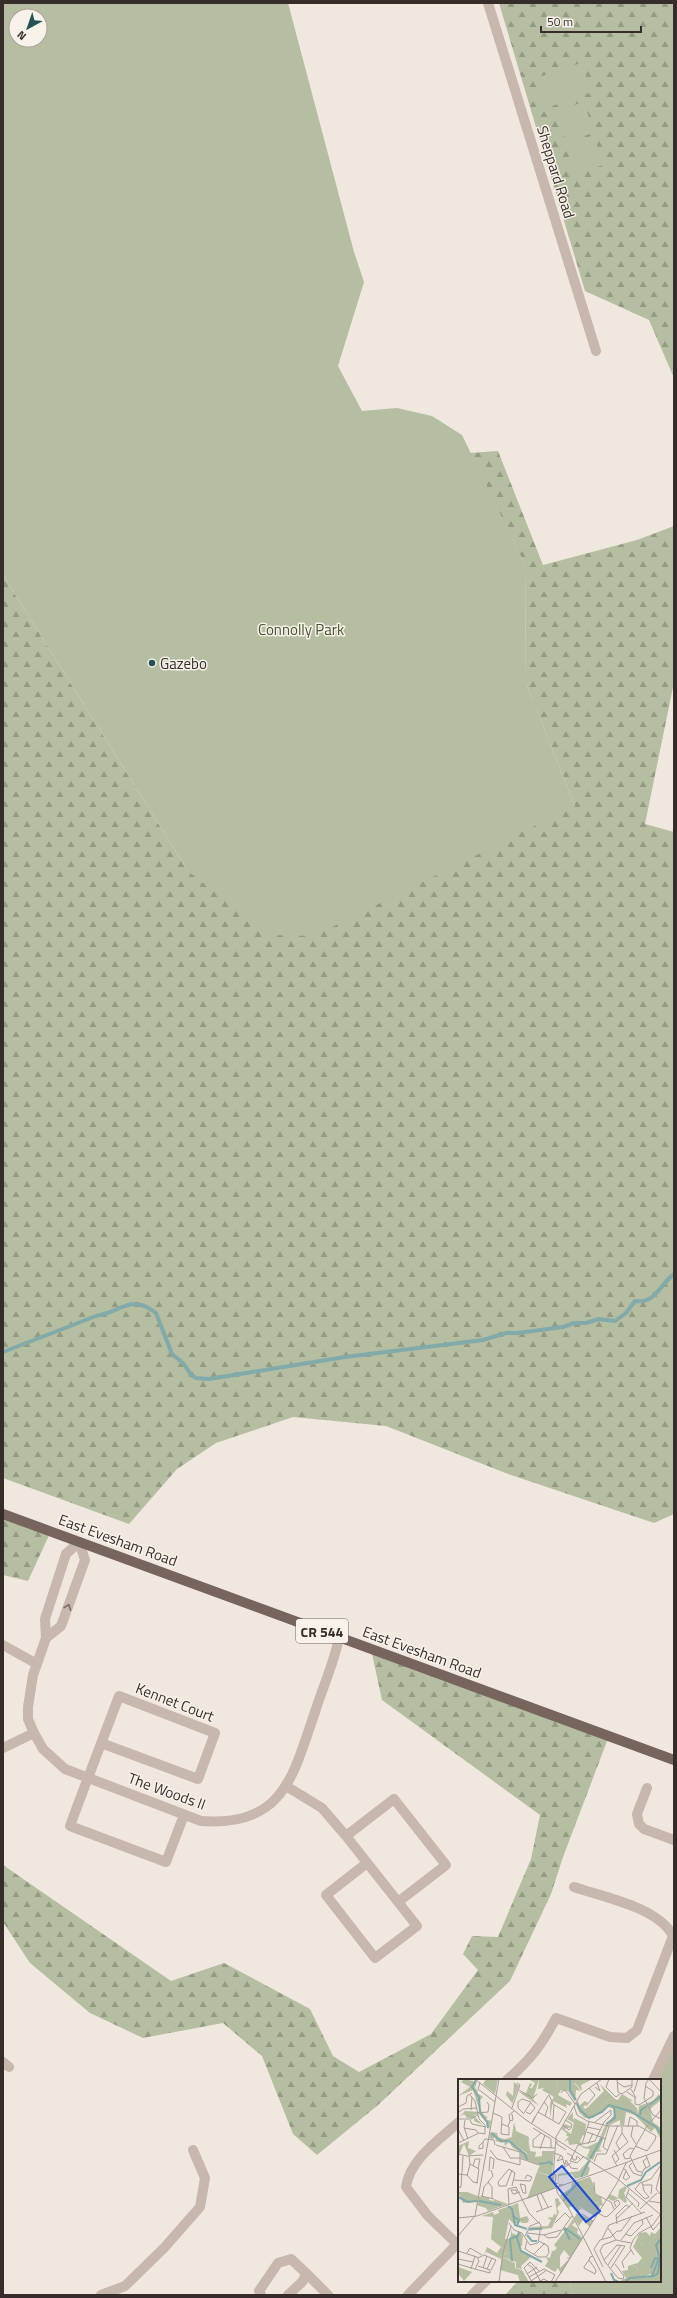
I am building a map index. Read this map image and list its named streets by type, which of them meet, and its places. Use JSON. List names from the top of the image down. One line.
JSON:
{"streets":{"main road":["East Evesham Road","CR 544"],"street":["Sheppard Road","Kennet Court","The Woods II"]},"crossings":[["East Evesham Road","The Woods II"],["Kennet Court","The Woods II"]],"parks":["Connolly Park"],"places":["Gazebo"],"scale_bar":"50 m","north":"bottom left"}
